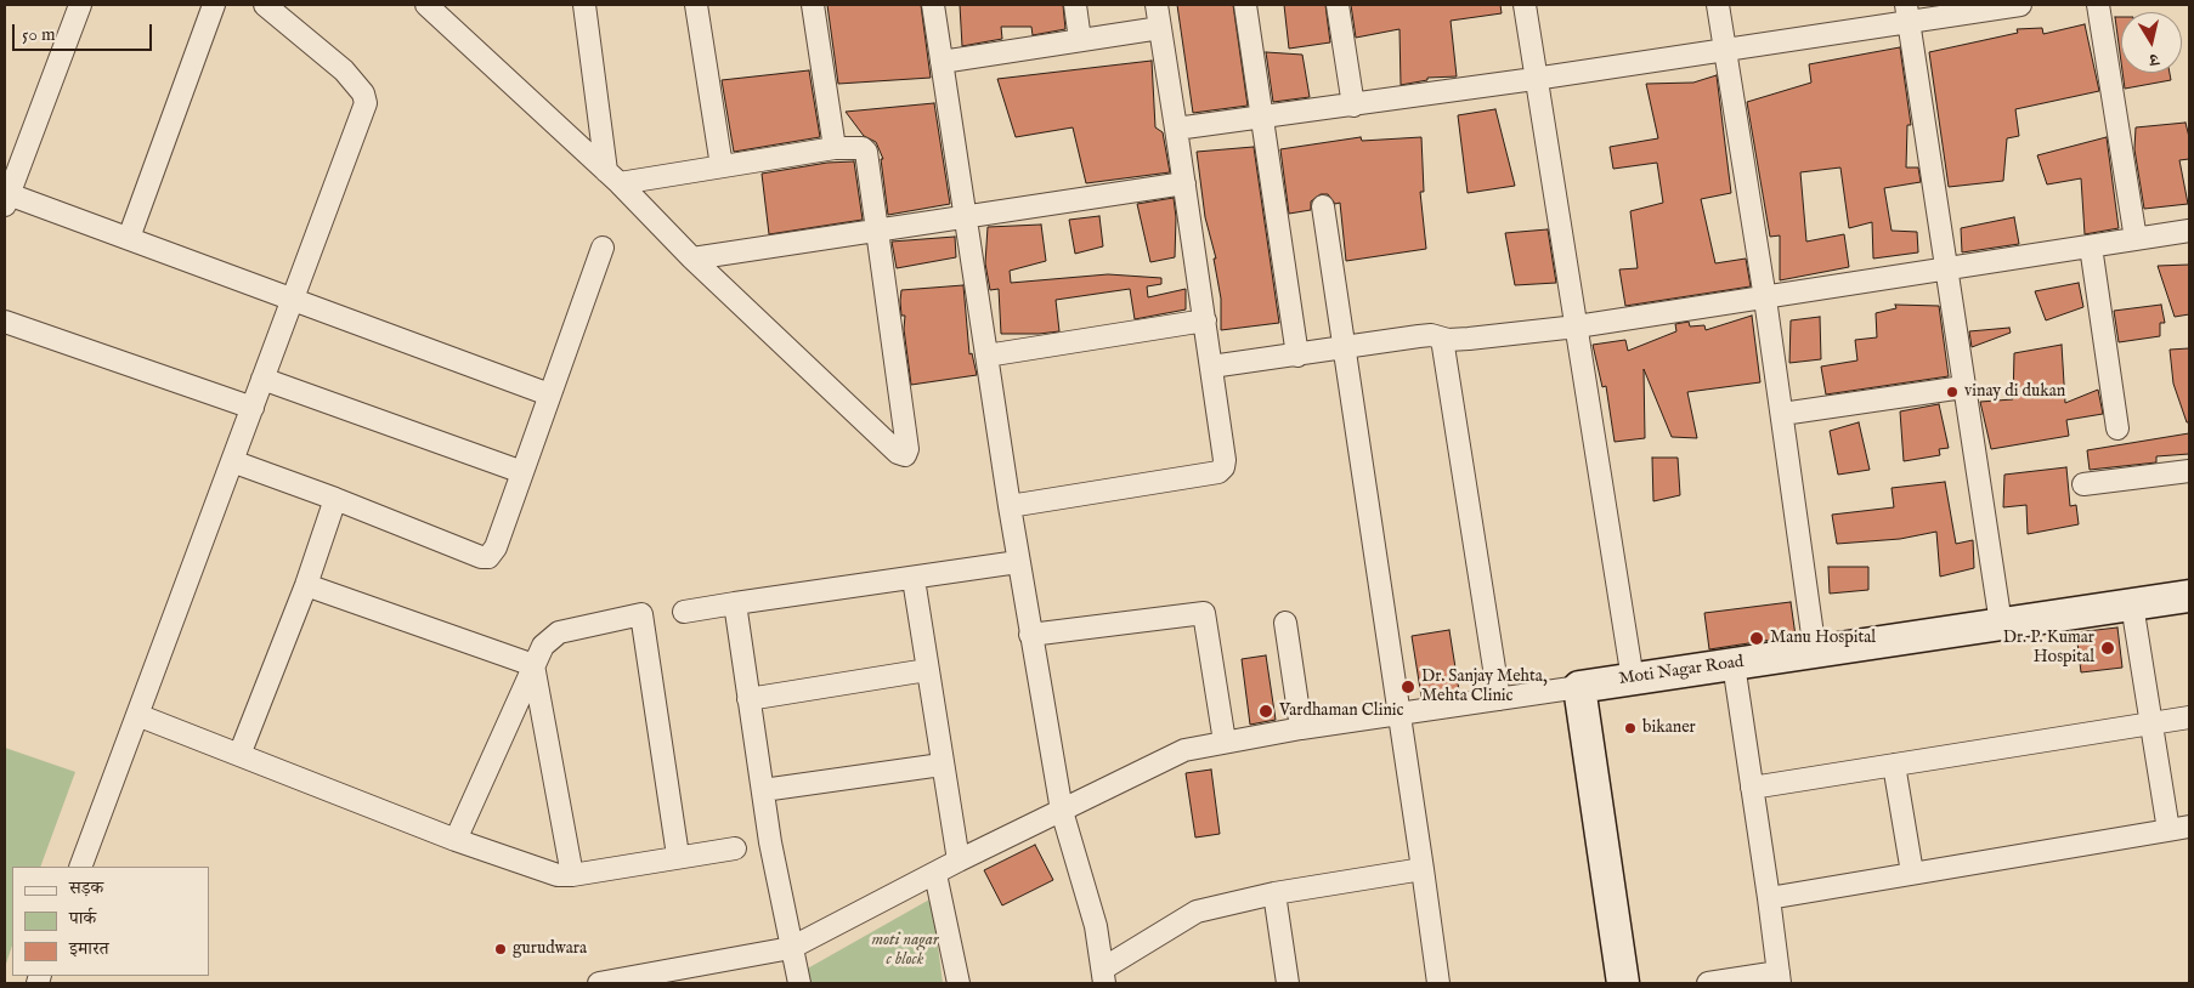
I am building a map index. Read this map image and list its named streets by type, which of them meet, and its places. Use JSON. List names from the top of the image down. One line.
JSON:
{"streets":{"street":["Moti Nagar Road"]},"parks":["moti nagar c block"],"places":["vinay di dukan","Manu Hospital","Dr. P. Kumar Hospital","Dr. Sanjay Mehta, Mehta Clinic","Vardhaman Clinic","bikaner","gurudwara"],"legend":["सड़क","पार्क","इमारत"],"scale_bar":"50 m","north":"bottom"}
